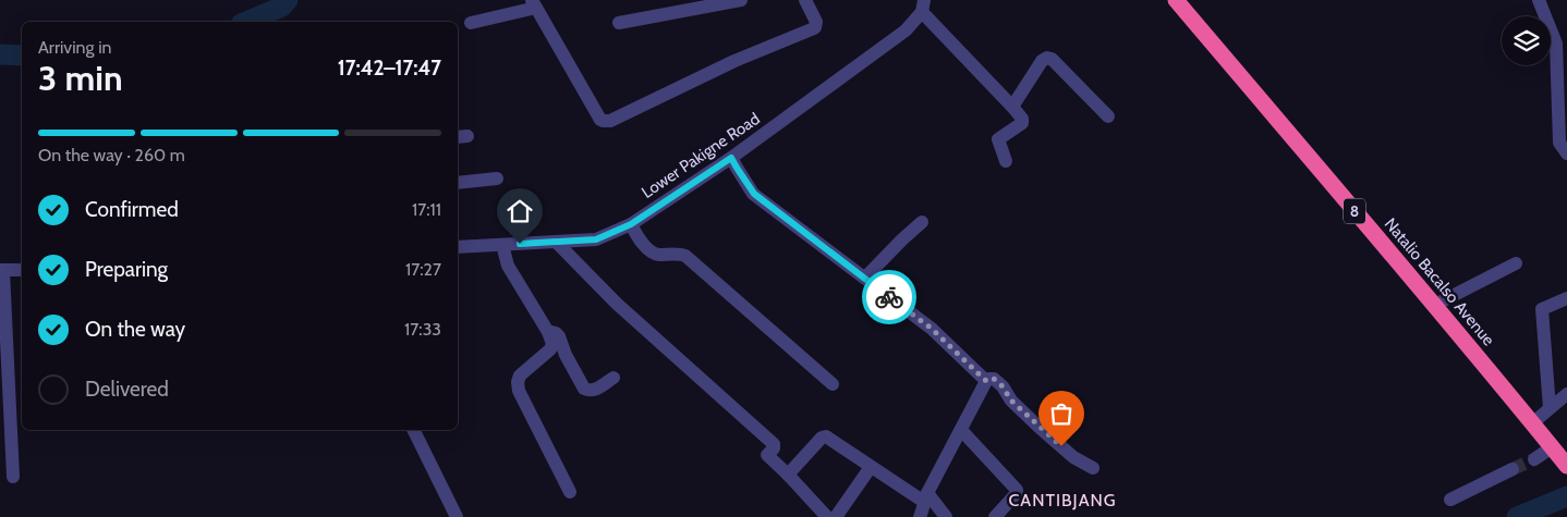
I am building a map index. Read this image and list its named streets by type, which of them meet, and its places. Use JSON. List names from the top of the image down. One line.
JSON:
{"streets":{"highway":["8","Natalio Bacalso Avenue"],"street":["Lower Pakigne Road"]},"districts":["CANTIBJANG"],"page":{"heading":["3 min","Arriving in","17:42–17:47"],"bar":"On the way · 260 m","list":[["Confirmed","17:11"],["Preparing","17:27"],["On the way","17:33"],"Delivered"]}}
